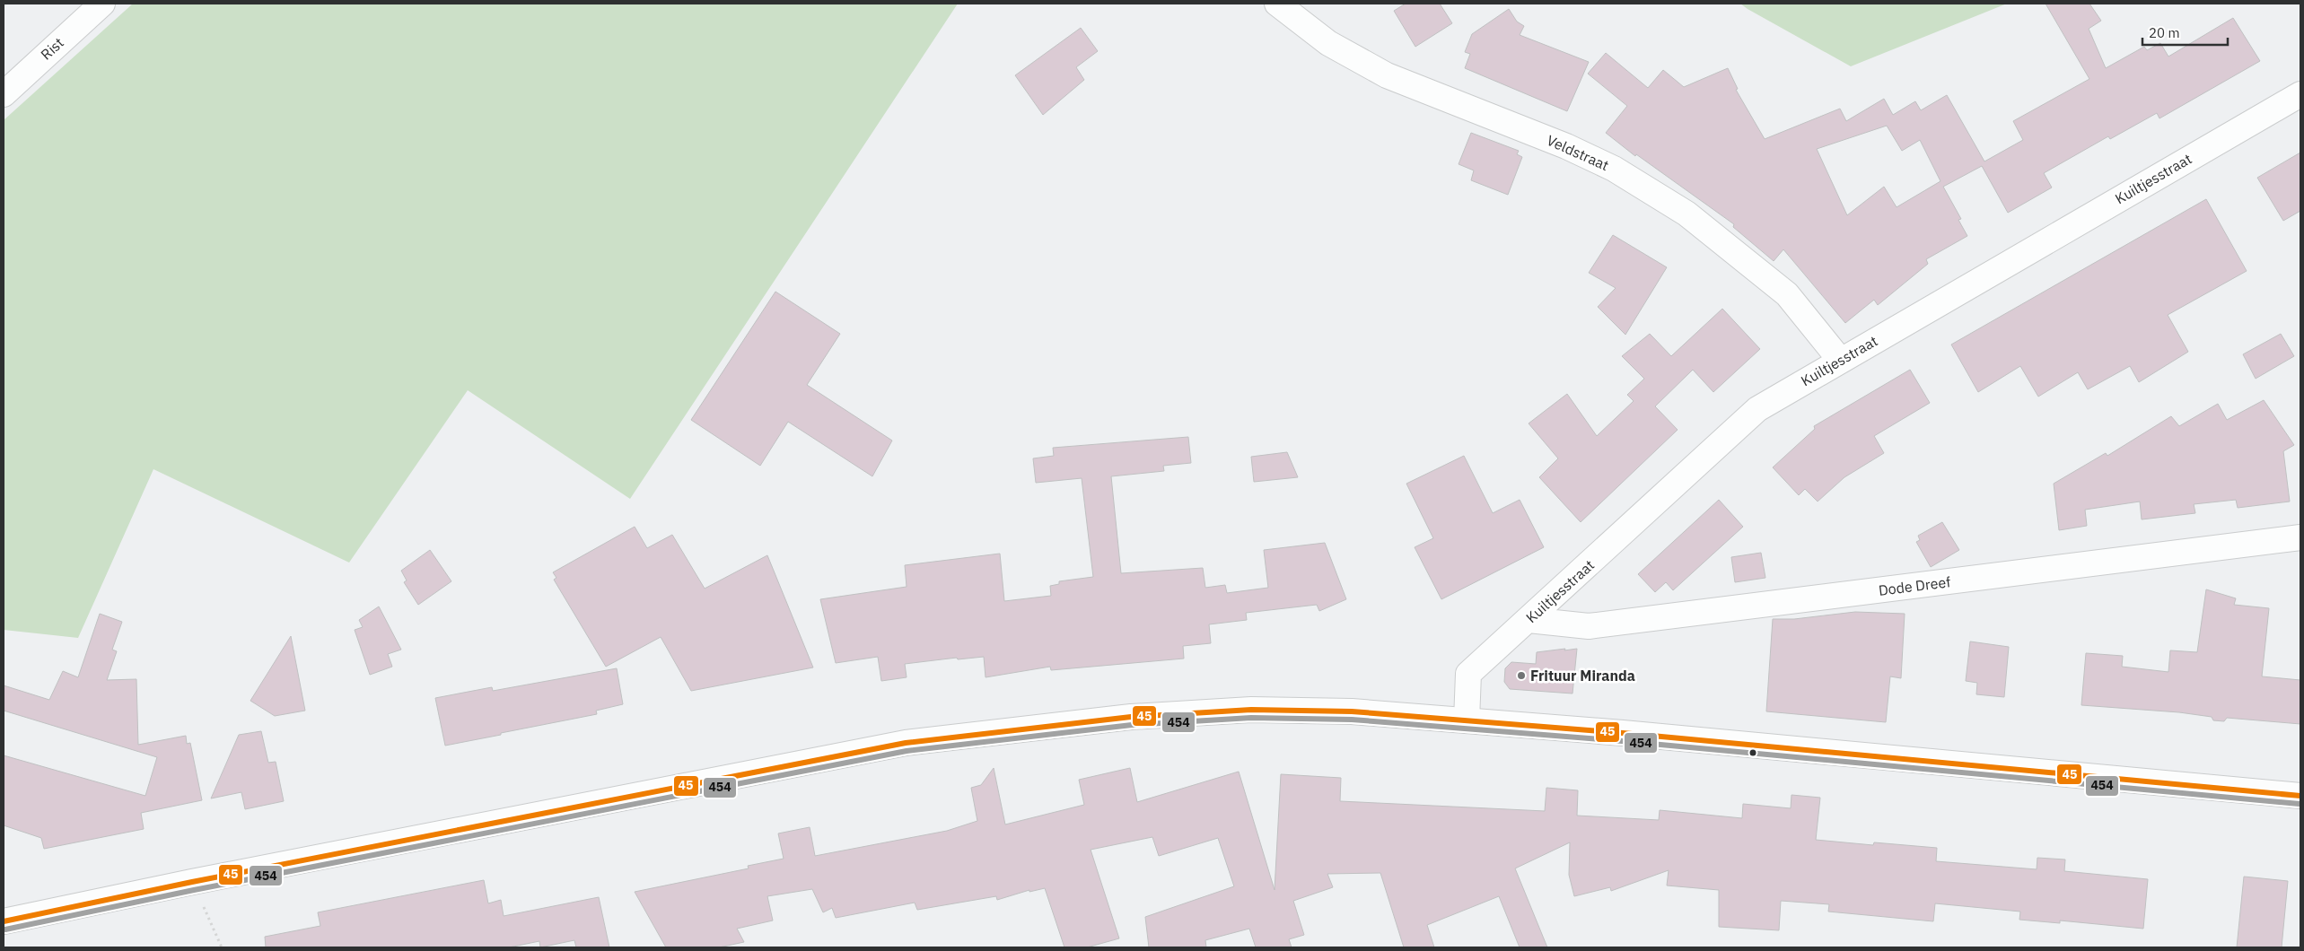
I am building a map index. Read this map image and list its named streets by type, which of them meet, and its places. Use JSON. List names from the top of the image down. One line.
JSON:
{"streets":{"street":["Rist","Veldstraat","Kuiltjesstraat","Dode Dreef"]},"crossings":[["Veldstraat","Kuiltjesstraat"],["Kuiltjesstraat","Dode Dreef"]],"places":["Frituur Miranda"],"lines":["transit line 45","transit line 454"],"scale_bar":"20 m"}
